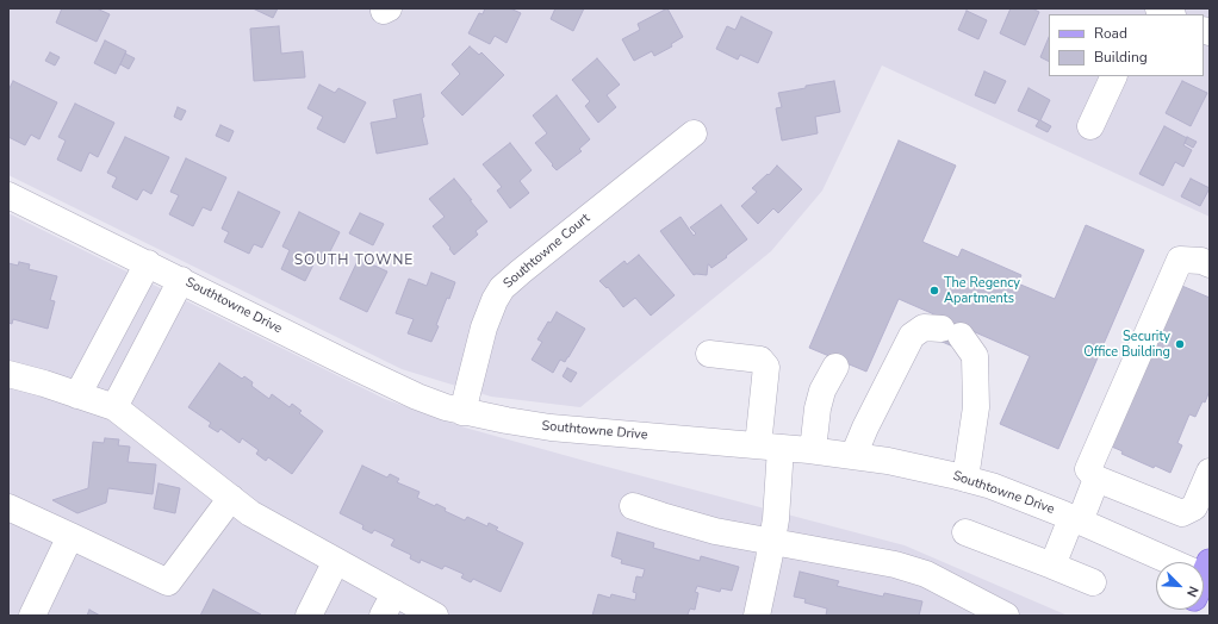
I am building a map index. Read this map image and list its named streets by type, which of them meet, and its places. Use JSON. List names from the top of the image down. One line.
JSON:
{"streets":{"street":["Southtowne Court","Southtowne Drive"]},"crossings":[["Southtowne Court","Southtowne Drive"]],"districts":["SOUTH TOWNE"],"places":["The Regency Apartments","Security Office Building"],"legend":["Road","Building"],"north":"bottom right"}
